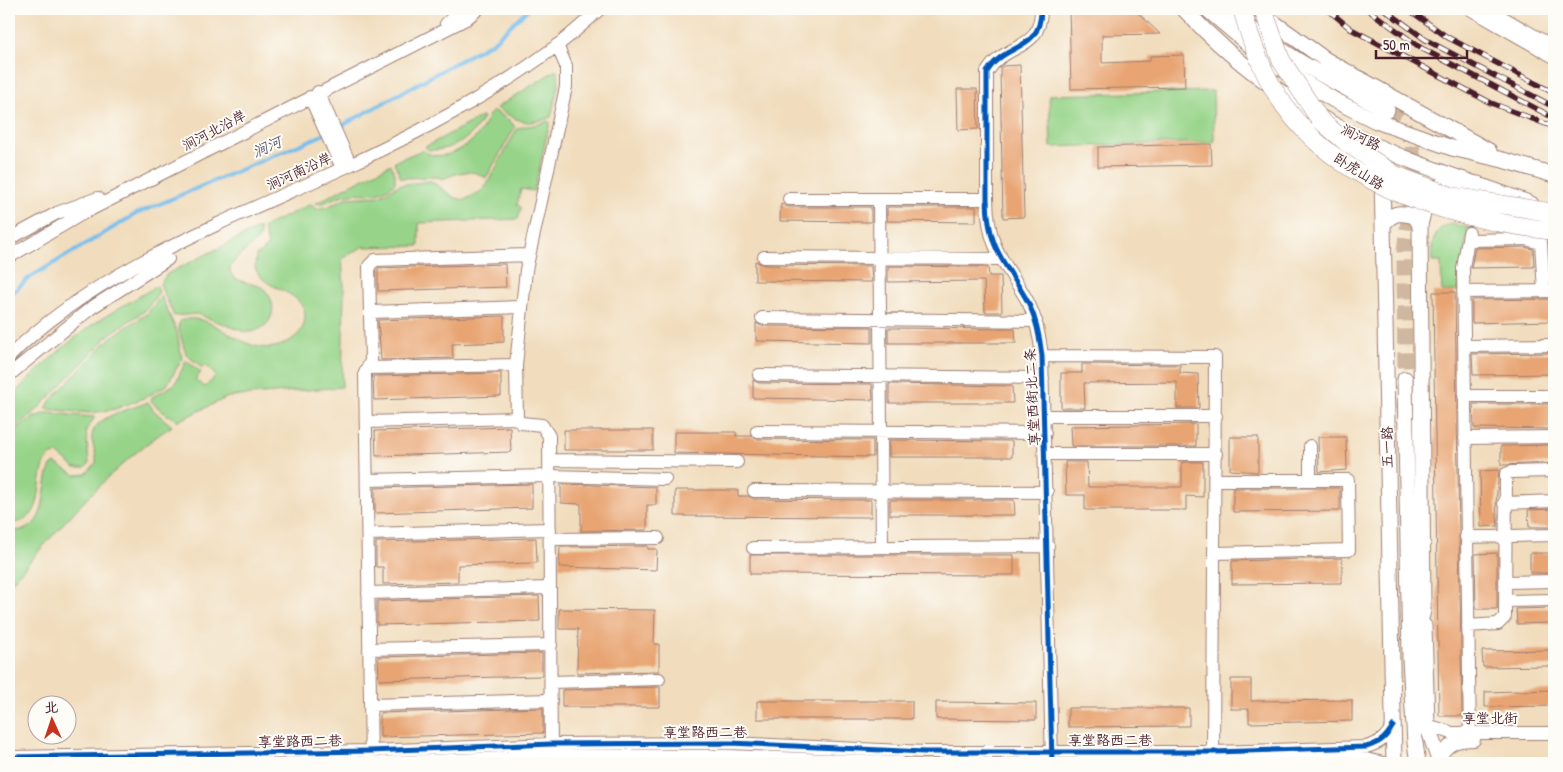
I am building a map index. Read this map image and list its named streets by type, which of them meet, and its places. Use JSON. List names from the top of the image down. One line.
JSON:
{"streets":{"highway":["卧虎山路"],"main road":["涧河路","五一路"],"street":["涧河北沿岸","涧河南沿岸","享堂西街北二条","享堂北街","享堂路西二巷"]},"crossings":[["涧河路","卧虎山路"],["涧河路","五一路"],["享堂西街北二条","享堂路西二巷"],["五一路","享堂路西二巷"]],"water":["涧河"],"scale_bar":"50 m","north":"top"}
